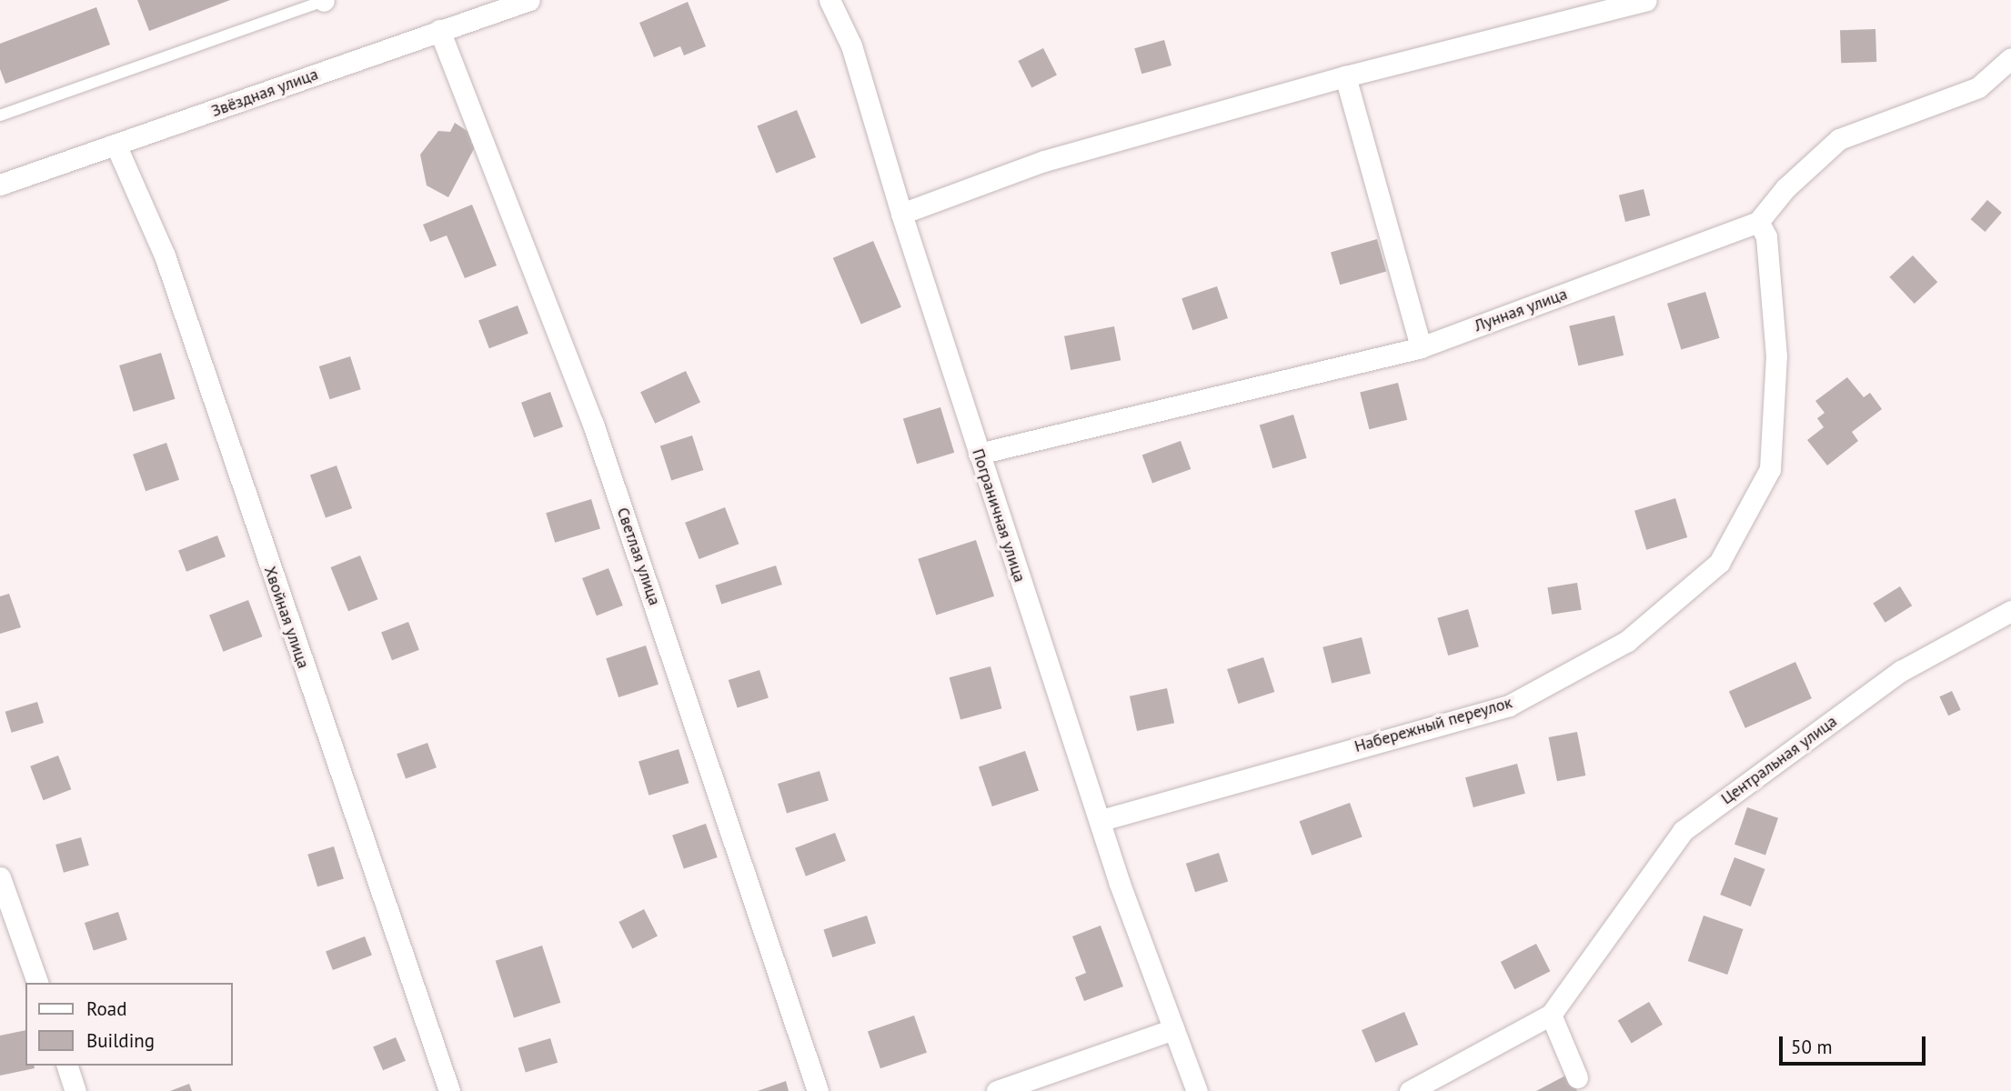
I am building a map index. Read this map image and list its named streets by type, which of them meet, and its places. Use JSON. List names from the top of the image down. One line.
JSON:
{"streets":{"street":["Звёздная улица","Лунная улица","Пограничная улица","Светлая улица","Хвойная улица","Набережный переулок","Центральная улица"]},"crossings":[["Звёздная улица","Светлая улица"],["Звёздная улица","Хвойная улица"],["Лунная улица","Пограничная улица"],["Лунная улица","Набережный переулок"],["Пограничная улица","Набережный переулок"]],"legend":["Road","Building"],"scale_bar":"50 m"}
